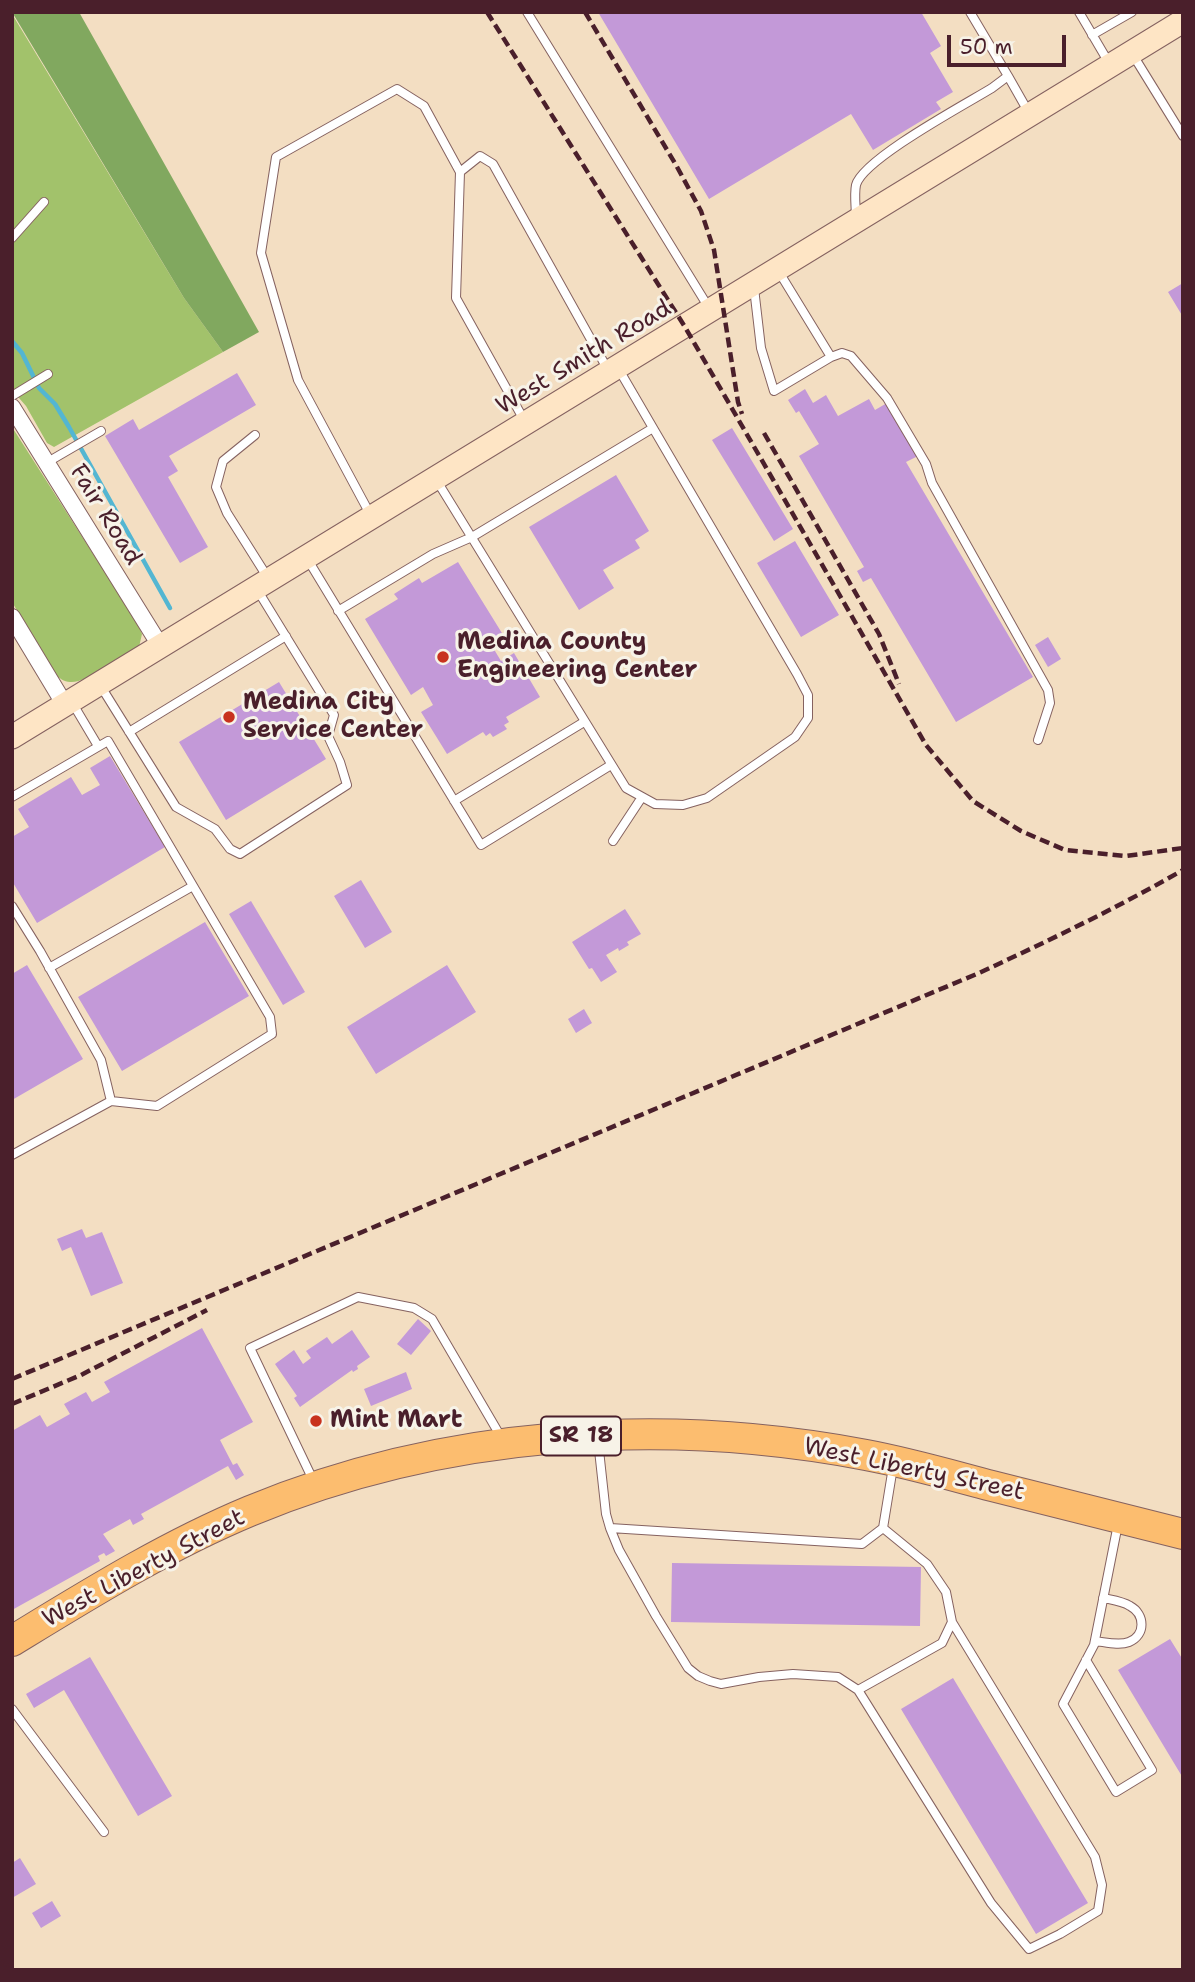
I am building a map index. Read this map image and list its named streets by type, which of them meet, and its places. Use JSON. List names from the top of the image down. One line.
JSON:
{"streets":{"highway":["SR 18","West Liberty Street"],"street":["West Smith Road","Fair Road"]},"crossings":[["West Smith Road","Fair Road"]],"places":["Medina County Engineering Center","Medina City Service Center","Mint Mart"],"scale_bar":"50 m"}
